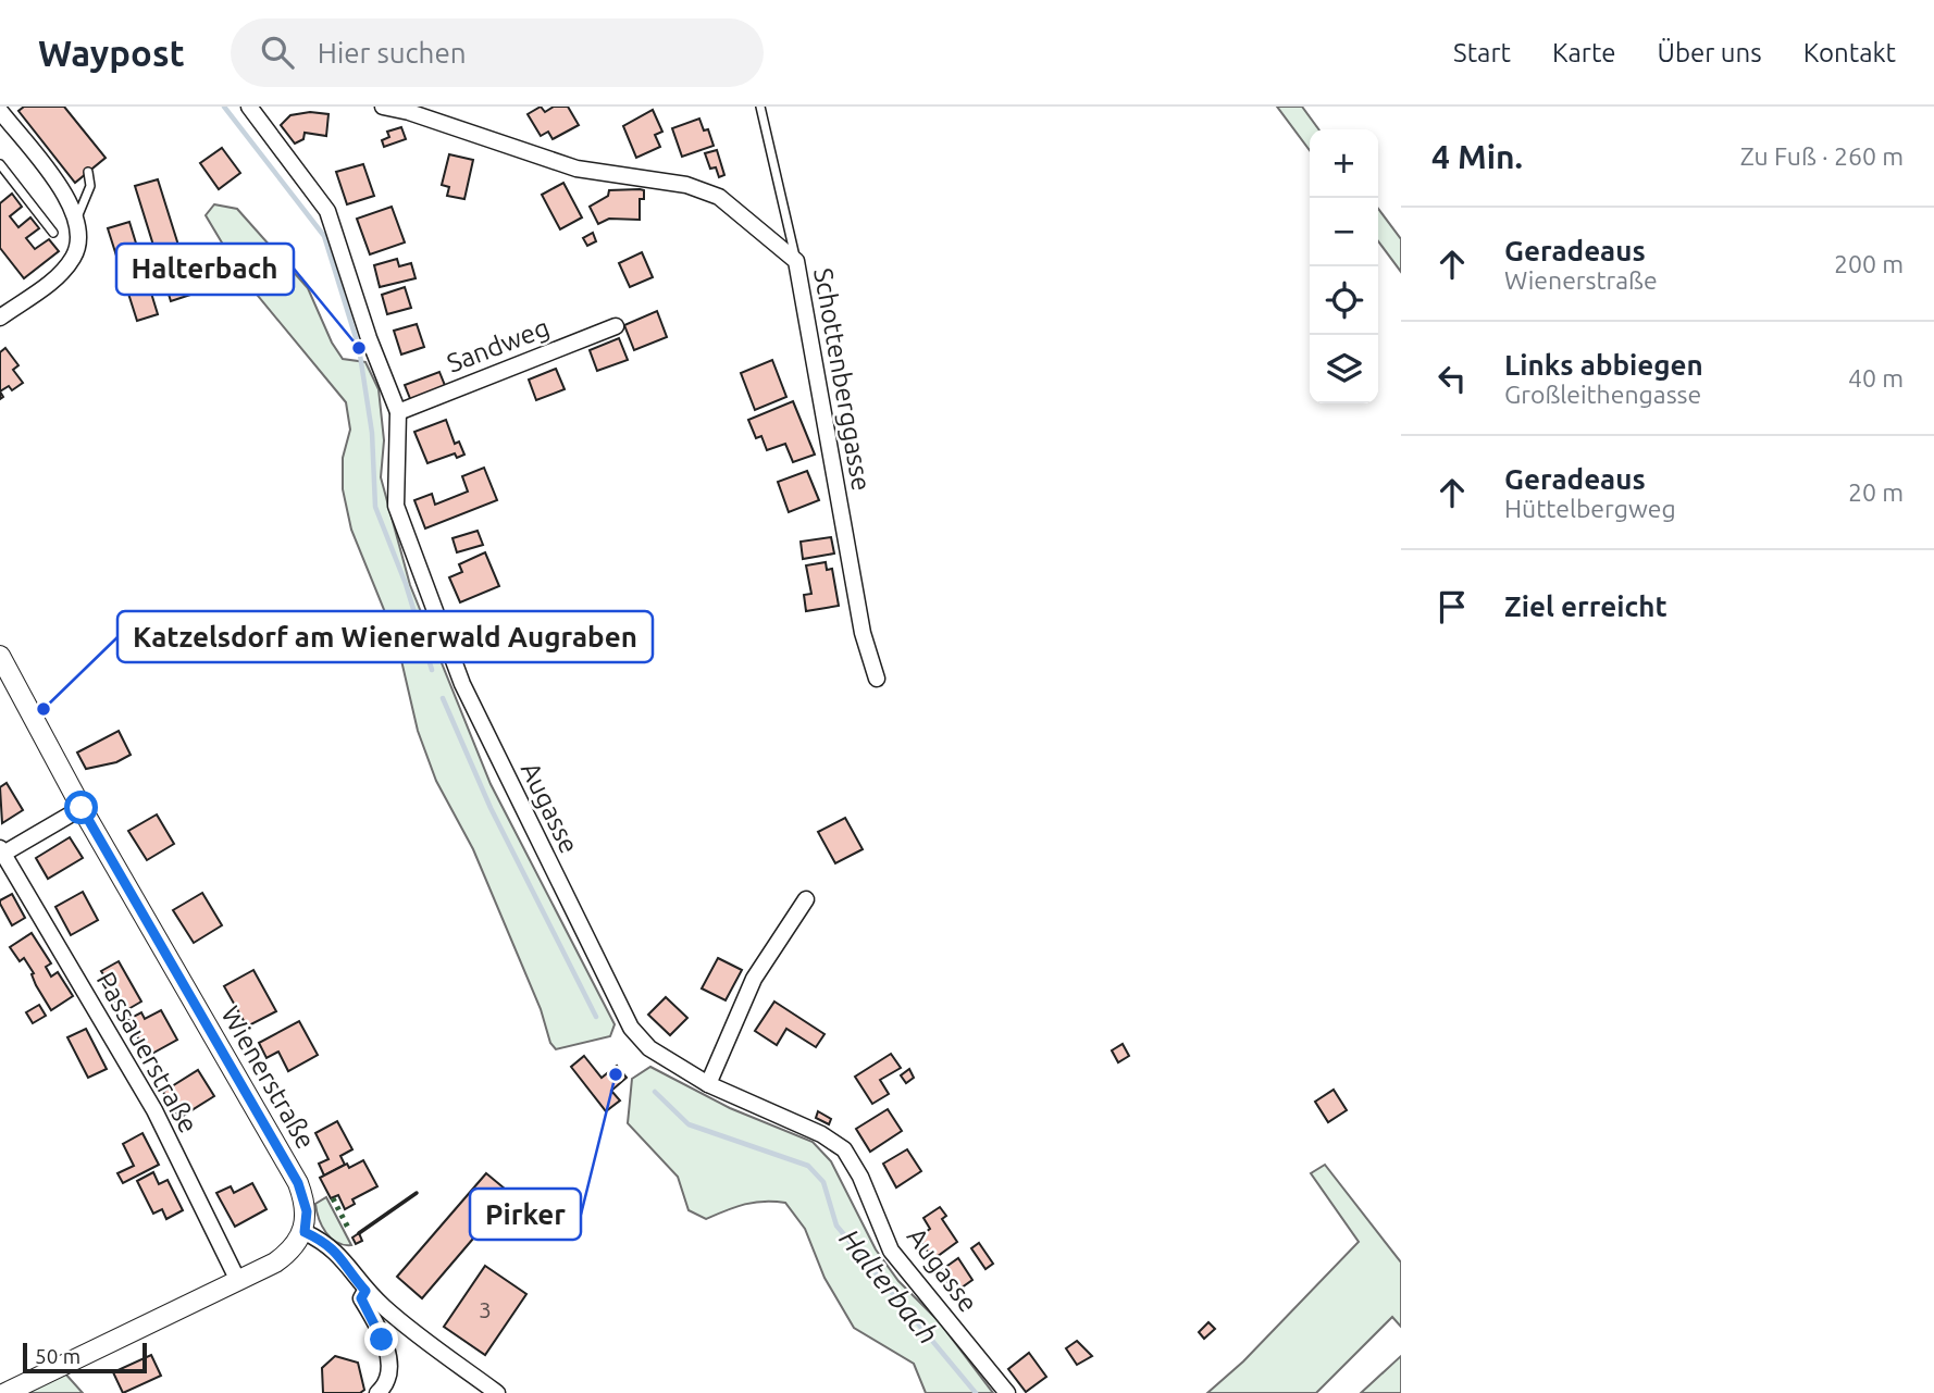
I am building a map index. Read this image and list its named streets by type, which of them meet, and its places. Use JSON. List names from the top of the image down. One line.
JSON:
{"streets":{"street":["Sandweg","Schottenberggasse","Augasse","Passauerstraße","Wienerstraße"]},"crossings":[["Sandweg","Augasse"],["Passauerstraße","Wienerstraße"]],"water":["Halterbach"],"places":["Halterbach","Katzelsdorf am Wienerwald Augraben","Pirker"],"house_numbers":["3"],"scale_bar":"50 m","page":{"header":"Waypost","search":"Hier suchen","nav":["Start","Karte","Über uns","Kontakt"],"heading":["4 Min.","Zu Fuß · 260 m"],"map_buttons":["+","−"],"list":[["Geradeaus","Wienerstraße","200 m"],["Links abbiegen","Großleithengasse","40 m"],["Geradeaus","Hüttelbergweg","20 m"],"Ziel erreicht"],"scale":"50 m"}}
